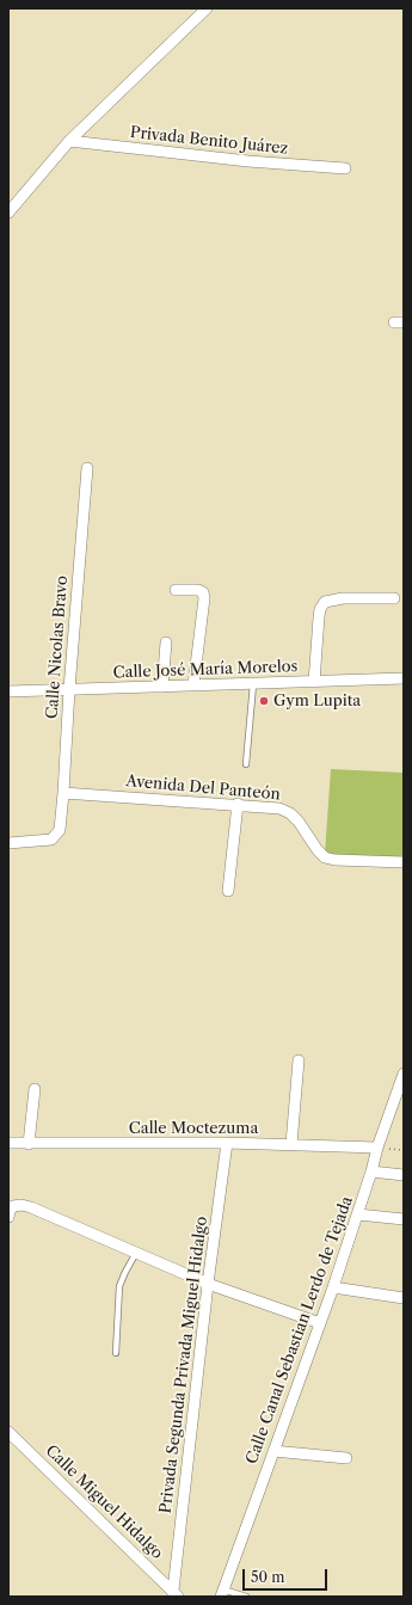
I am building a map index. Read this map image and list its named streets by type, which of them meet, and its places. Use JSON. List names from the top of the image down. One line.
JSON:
{"streets":{"street":["Privada Benito Juárez","Calle Nicolas Bravo","Calle José María Morelos","Avenida Del Panteón","Calle Moctezuma","Calle Canal Sebastian Lerdo de Tejada","Privada Segunda Privada Miguel Hidalgo","Calle Miguel Hidalgo"]},"crossings":[["Calle Nicolas Bravo","Calle José María Morelos"],["Calle Nicolas Bravo","Avenida Del Panteón"],["Calle Moctezuma","Calle Canal Sebastian Lerdo de Tejada"],["Calle Moctezuma","Privada Segunda Privada Miguel Hidalgo"],["Privada Segunda Privada Miguel Hidalgo","Calle Miguel Hidalgo"]],"places":["Gym Lupita"],"scale_bar":"50 m"}
